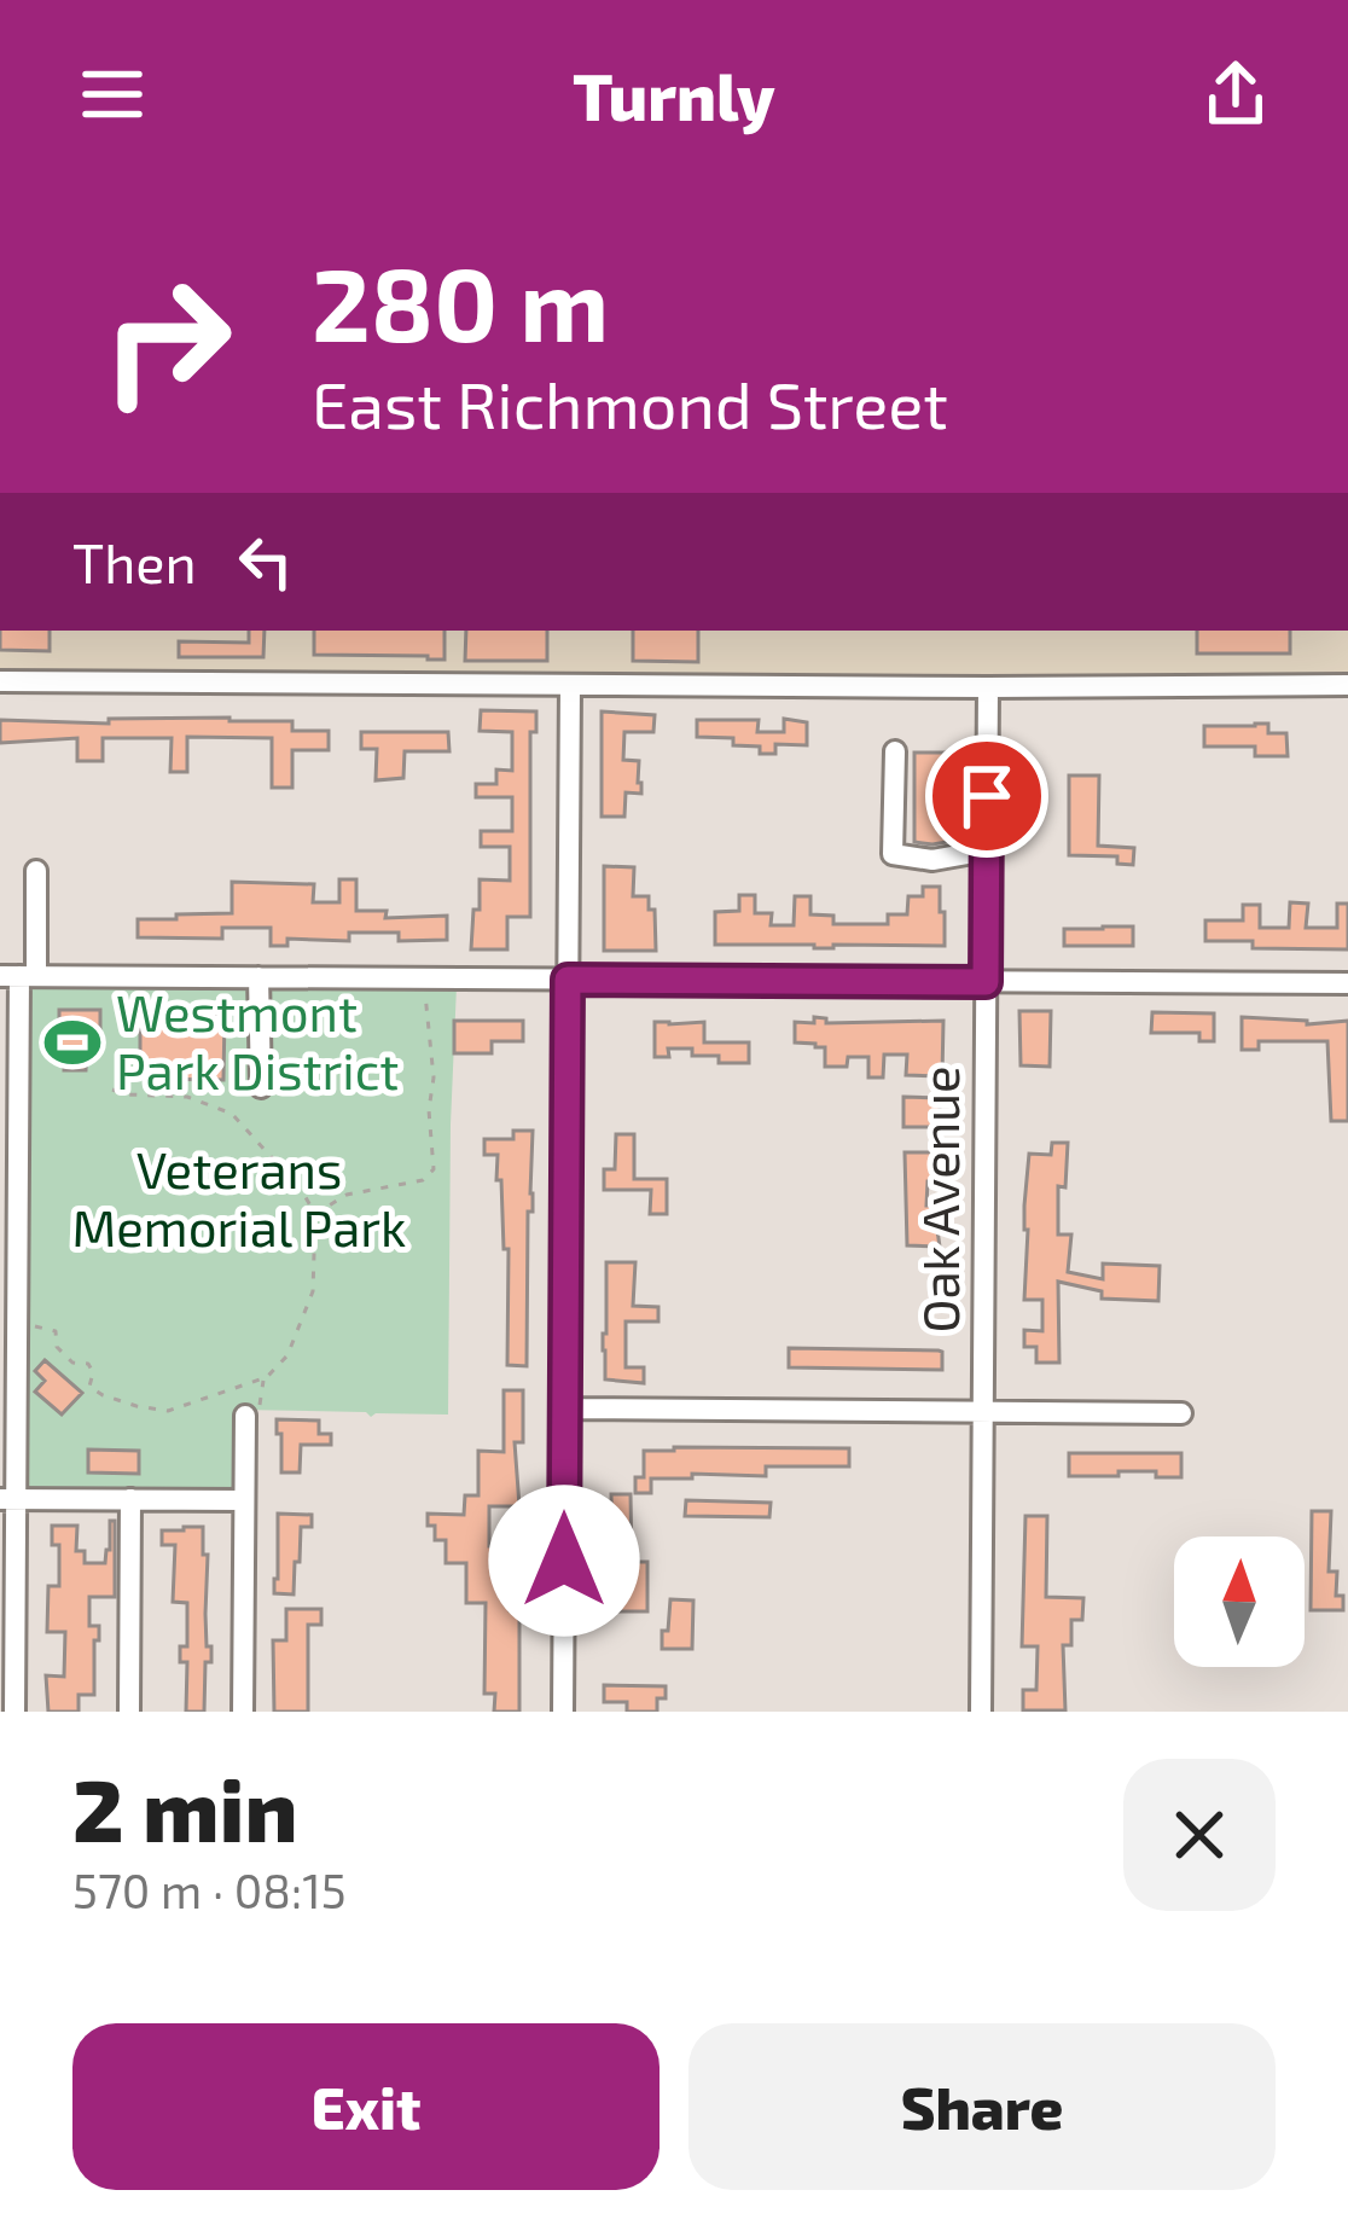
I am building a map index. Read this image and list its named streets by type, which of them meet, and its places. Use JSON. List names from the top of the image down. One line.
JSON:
{"streets":{"street":["Oak Avenue"]},"parks":["Veterans Memorial Park"],"places":{"sports":["Westmont Park District"]},"north":"top","page":{"header":"Turnly","turn":["280 m","East Richmond Street"],"then":"Then","heading":["2 min","570 m · 08:15"],"buttons":["Exit","Share"]}}
